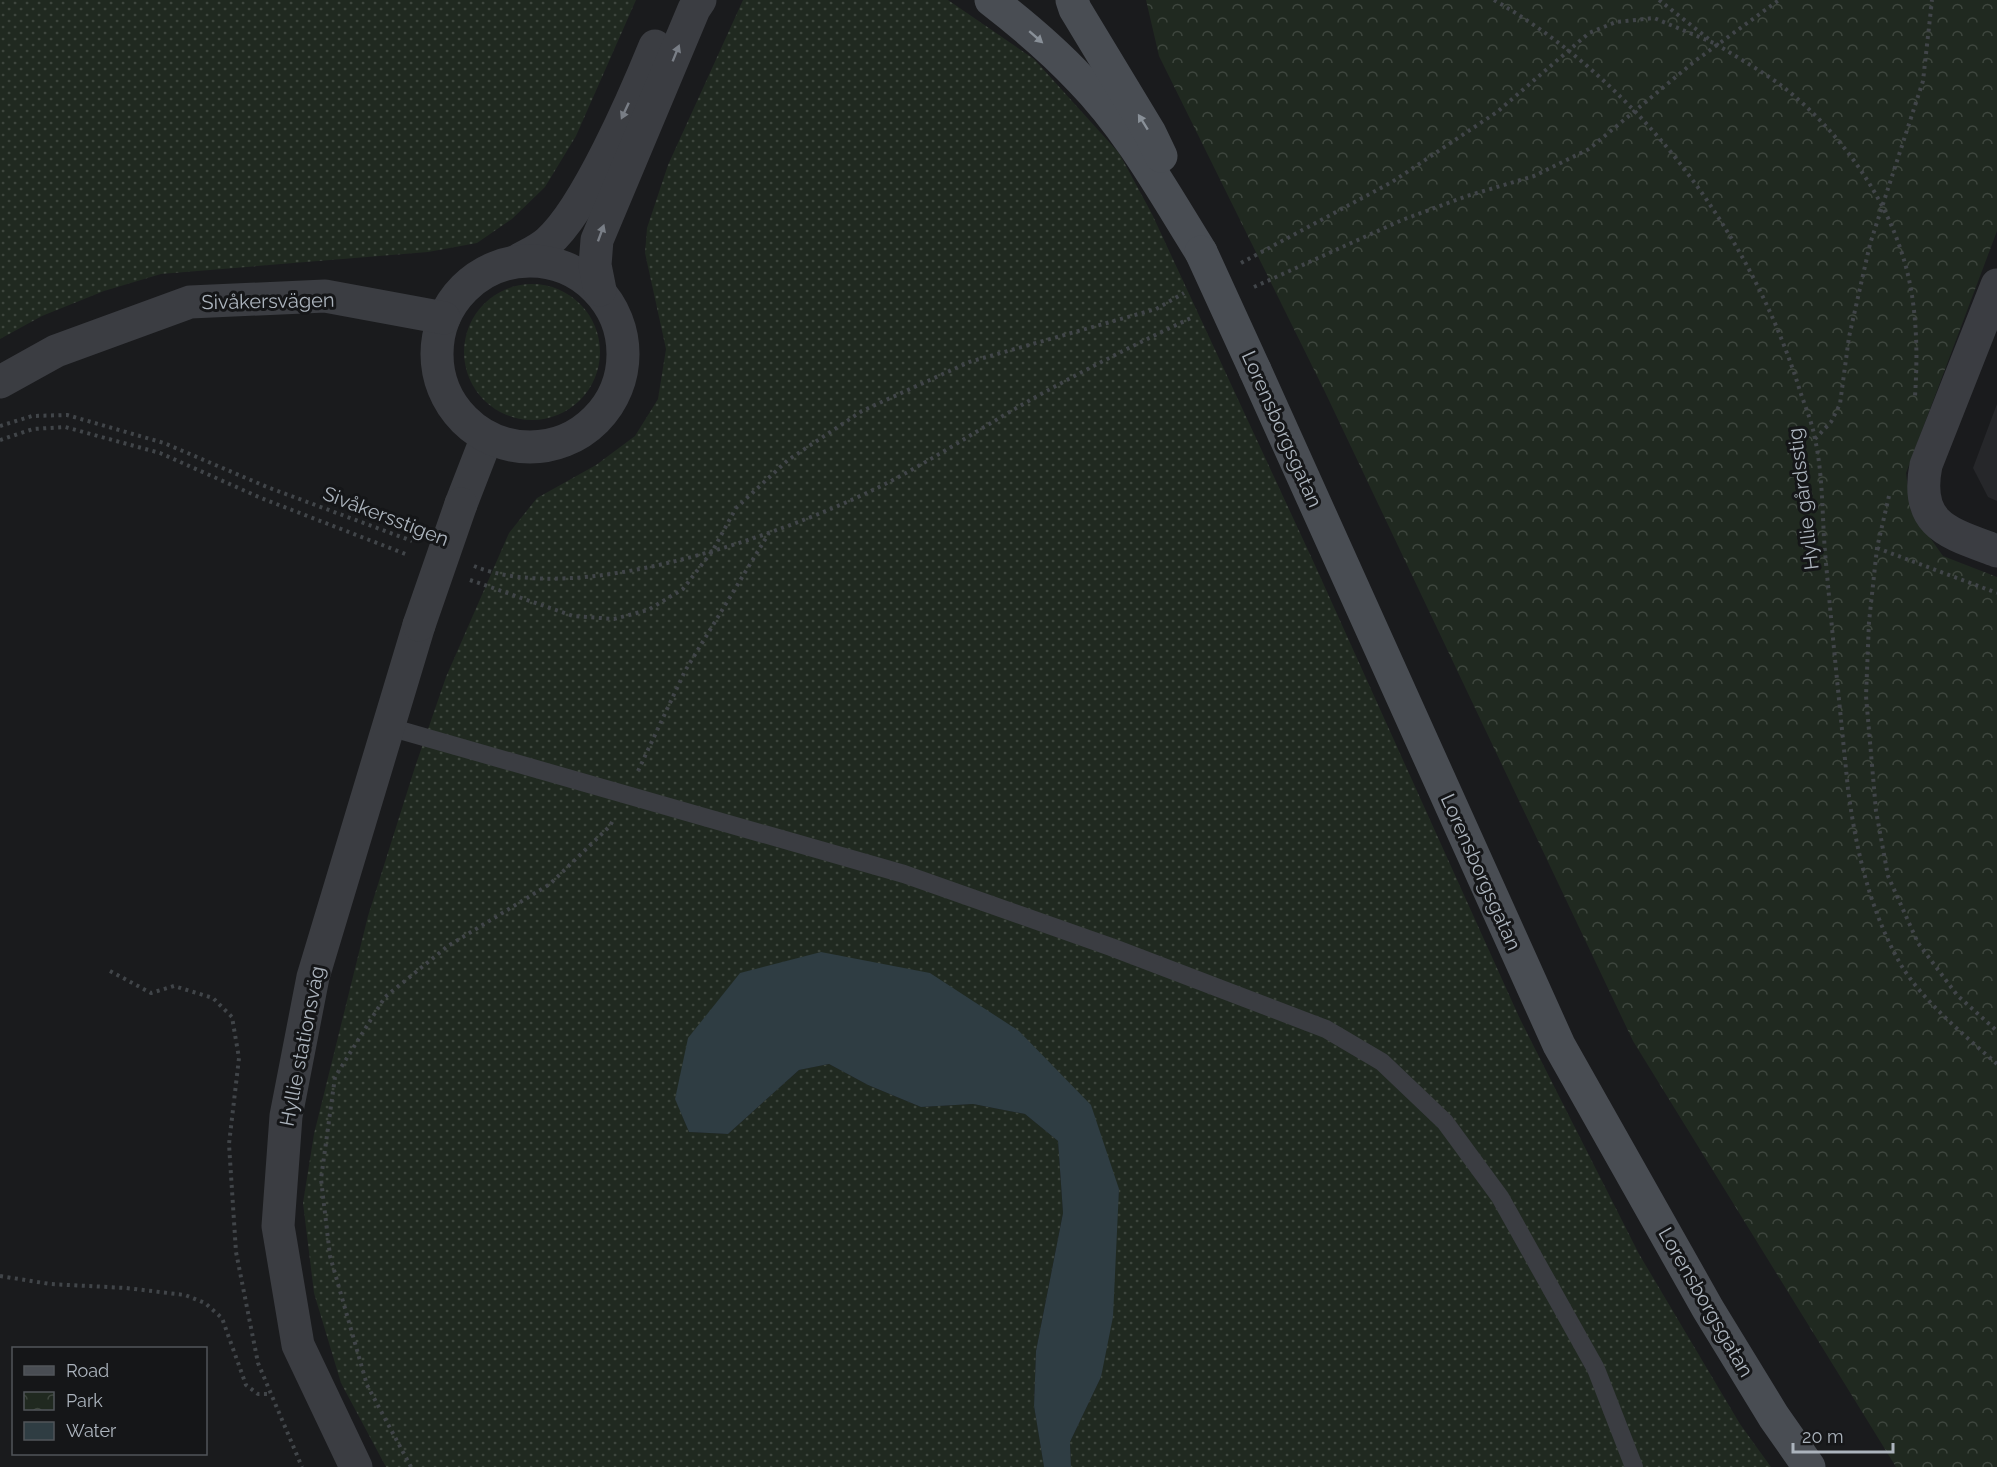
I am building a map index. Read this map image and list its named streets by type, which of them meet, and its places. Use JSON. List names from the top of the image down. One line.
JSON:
{"streets":{"main road":["Lorensborgsgatan"],"street":["Sivåkersvägen","Hyllie stationsväg"],"path":["Hyllie gårdsstig","Sivåkersstigen"]},"crossings":[["Sivåkersvägen","Hyllie stationsväg"]],"legend":["Road","Park","Water"],"scale_bar":"20 m"}
